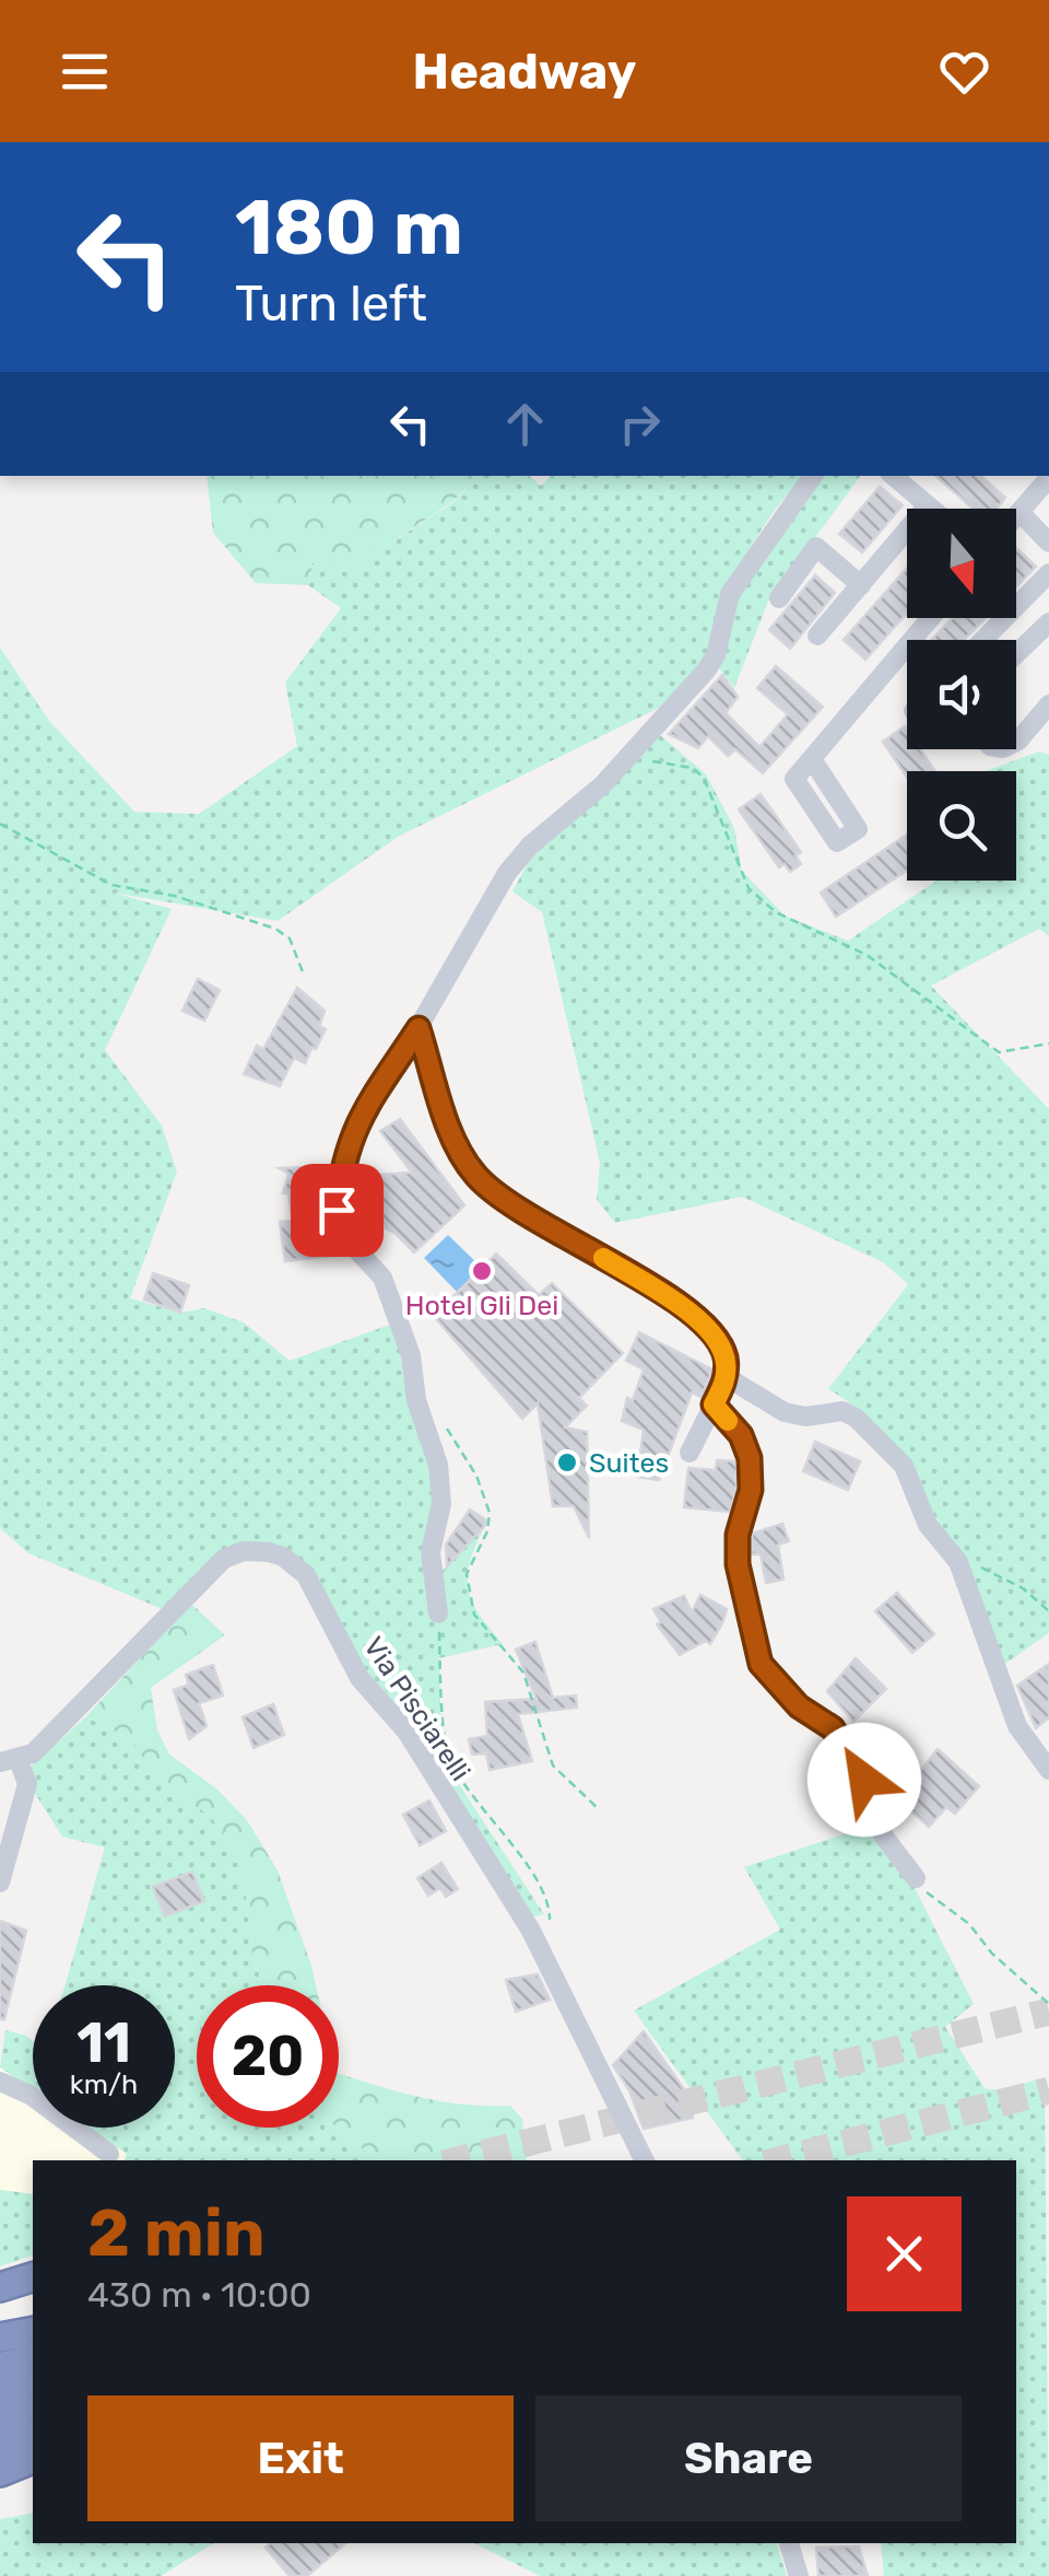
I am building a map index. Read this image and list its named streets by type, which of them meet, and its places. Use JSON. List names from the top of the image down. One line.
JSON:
{"streets":{"street":["Via Pisciarelli"]},"places":["Hotel Gli Dei","Suites"],"north":"bottom","page":{"header":"Headway","turn":["180 m","Turn left"],"speed":"11 km/h","limit":"20","heading":["2 min","430 m · 10:00"],"buttons":["Exit","Share"]}}
